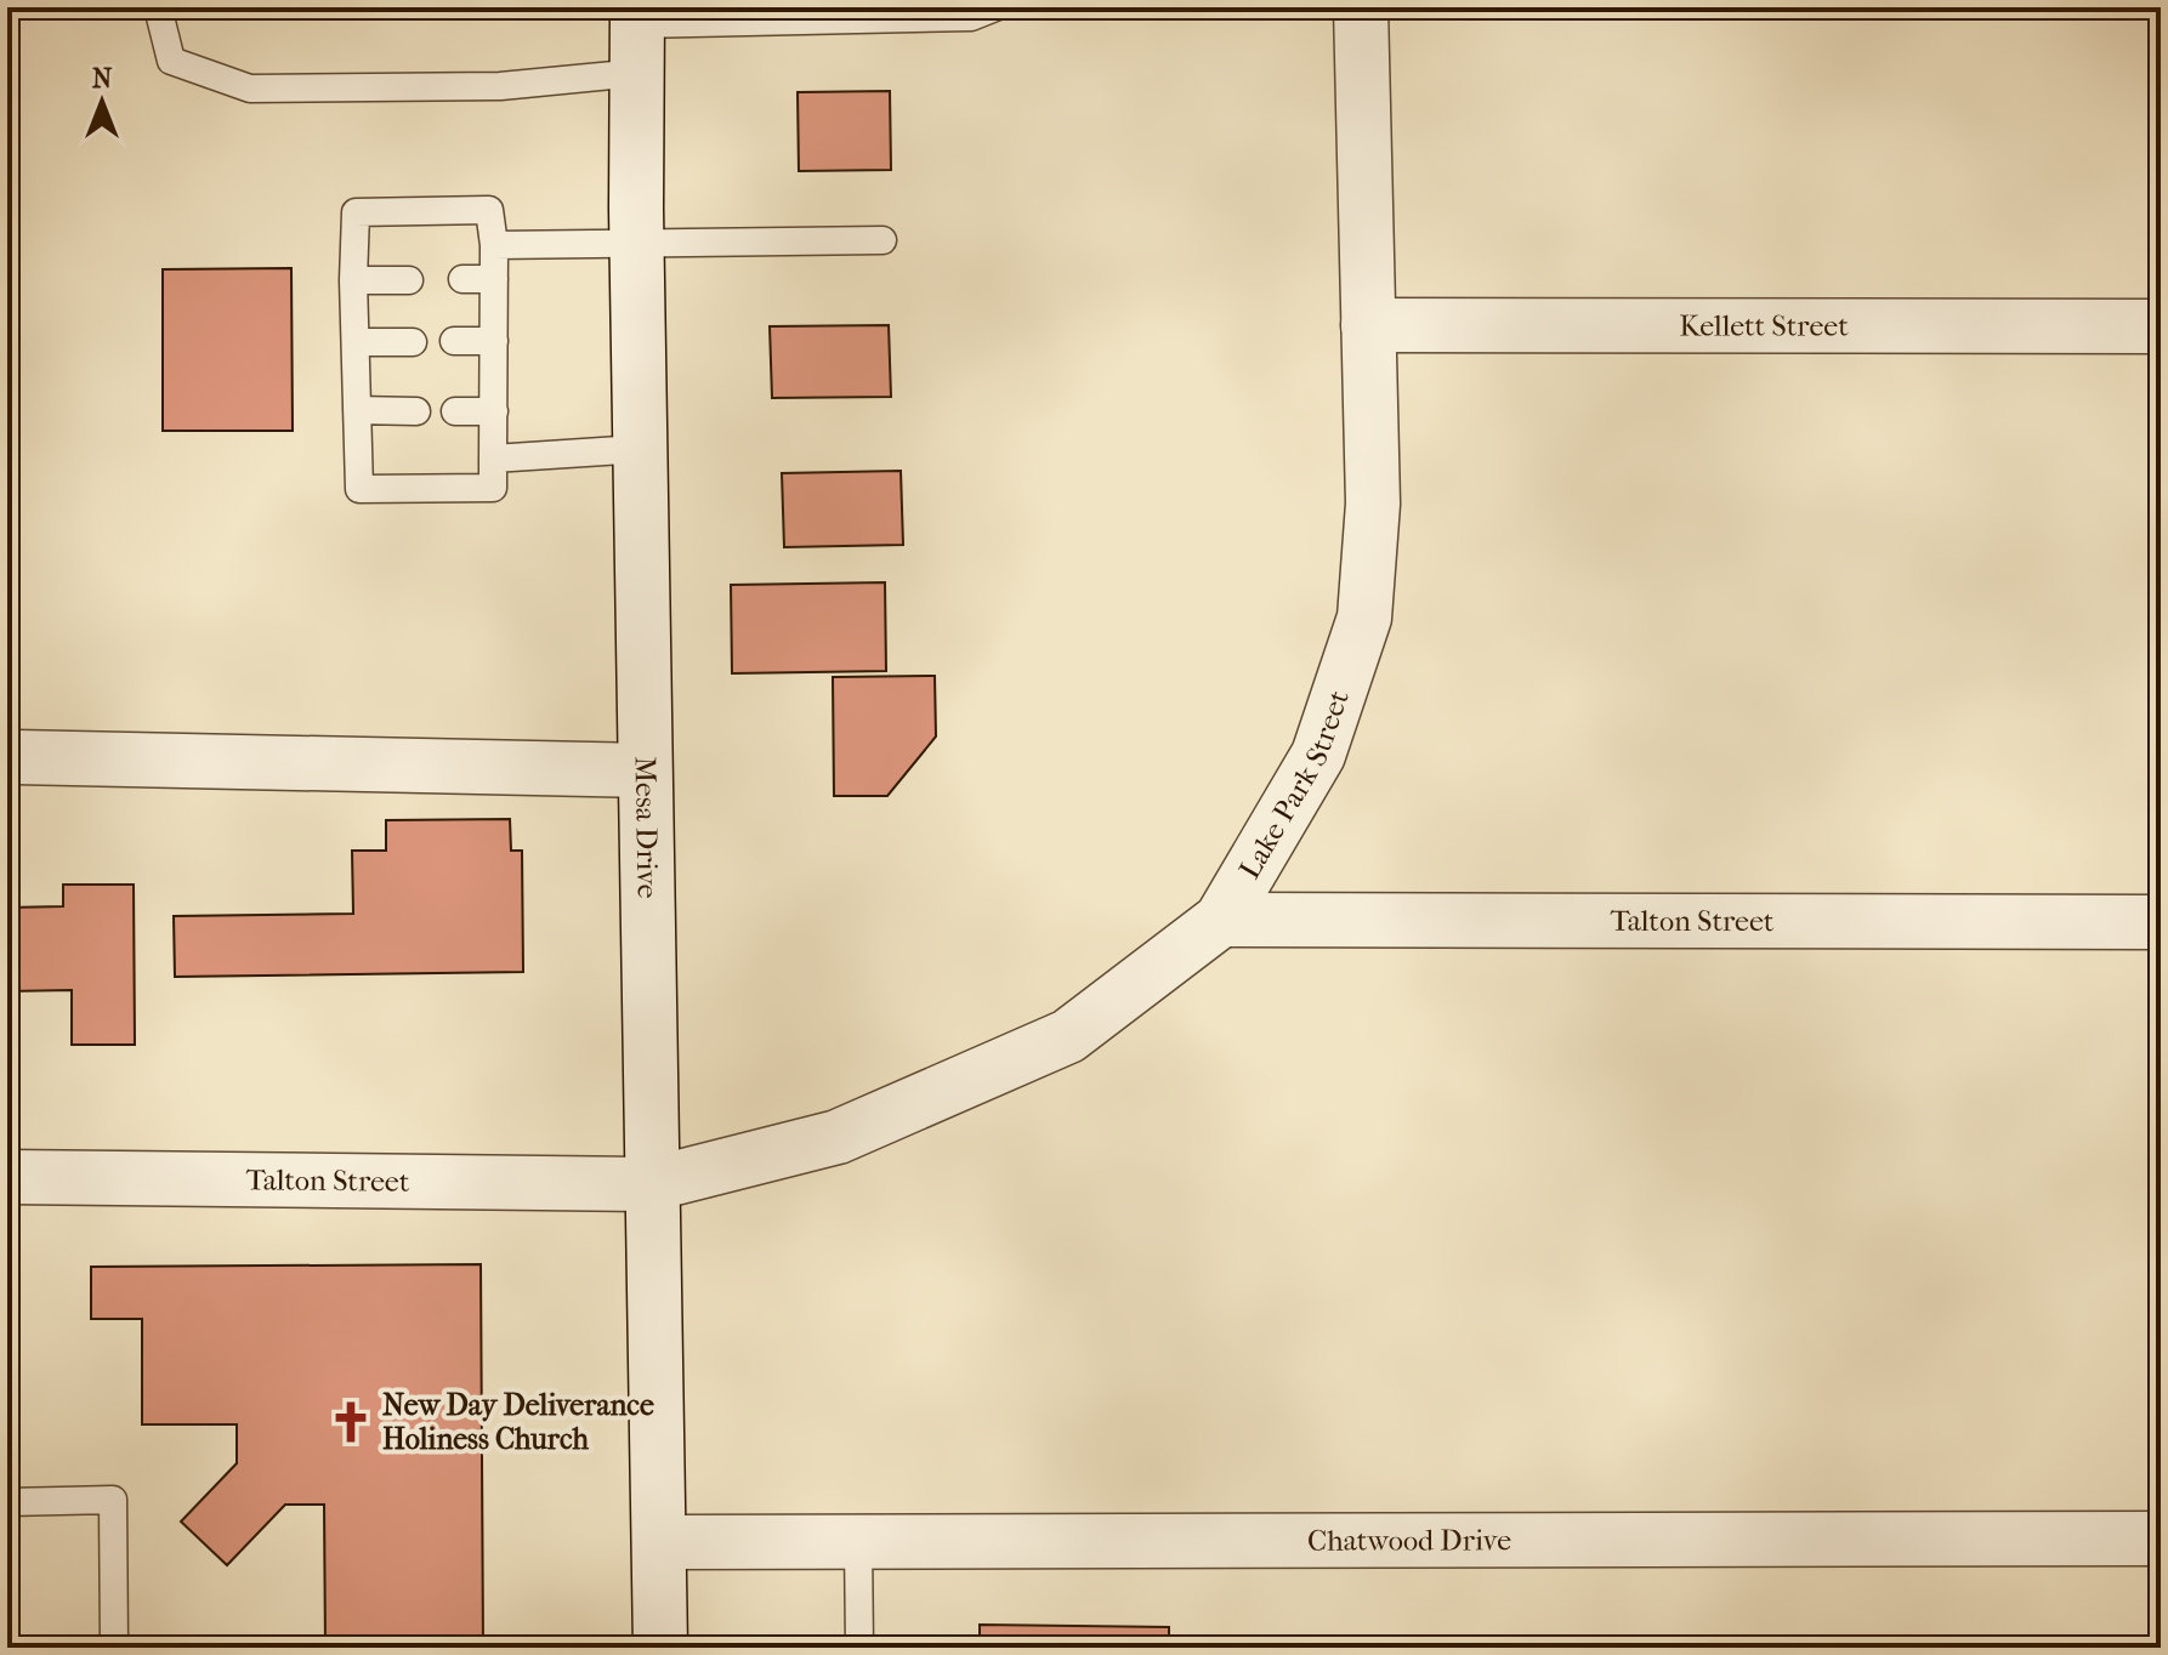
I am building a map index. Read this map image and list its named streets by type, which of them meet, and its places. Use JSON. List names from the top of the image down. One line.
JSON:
{"streets":{"street":["Kellett Street","Lake Park Street","Mesa Drive","Talton Street","Chatwood Drive"]},"crossings":[["Kellett Street","Lake Park Street"],["Lake Park Street","Mesa Drive"],["Lake Park Street","Talton Street"],["Mesa Drive","Talton Street"],["Mesa Drive","Chatwood Drive"]],"places":{"church":["New Day Deliverance Holiness Church"]},"north":"top"}
